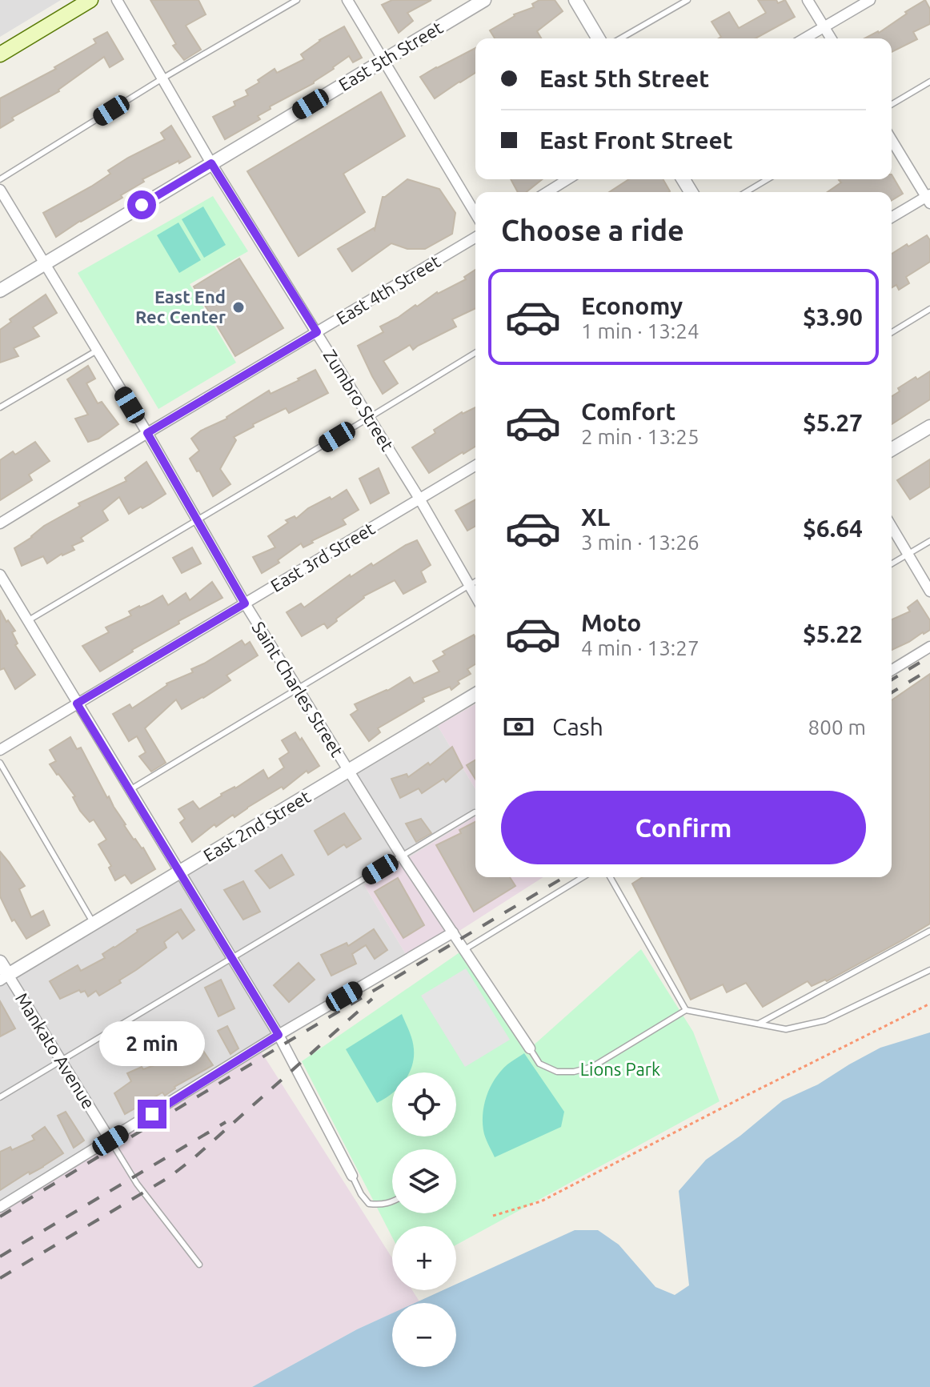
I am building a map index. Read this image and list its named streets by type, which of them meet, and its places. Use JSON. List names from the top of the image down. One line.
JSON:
{"streets":{"street":["East 5th Street","East 4th Street","Zumbro Street","East 3rd Street","Saint Charles Street","East 2nd Street","Mankato Avenue"]},"crossings":[["East 5th Street","Zumbro Street"],["East 5th Street","Saint Charles Street"],["East 4th Street","Zumbro Street"],["East 4th Street","Saint Charles Street"],["Zumbro Street","East 3rd Street"],["East 3rd Street","Saint Charles Street"],["Saint Charles Street","East 2nd Street"],["East 2nd Street","Mankato Avenue"]],"parks":["Lions Park"],"places":["East End Rec Center"],"page":{"banner":["East 5th Street","East Front Street"],"heading":"Choose a ride","list":[{"name":"Economy","note":"1 min · 13:24","value":"$3.90"},{"name":"Comfort","note":"2 min · 13:25","value":"$5.27"},{"name":"XL","note":"3 min · 13:26","value":"$6.64"},{"name":"Moto","note":"4 min · 13:27","value":"$5.22"}],"pay":["Cash","800 m"],"buttons":"Confirm","bubble":"2 min","map_buttons":["+","−"]}}
